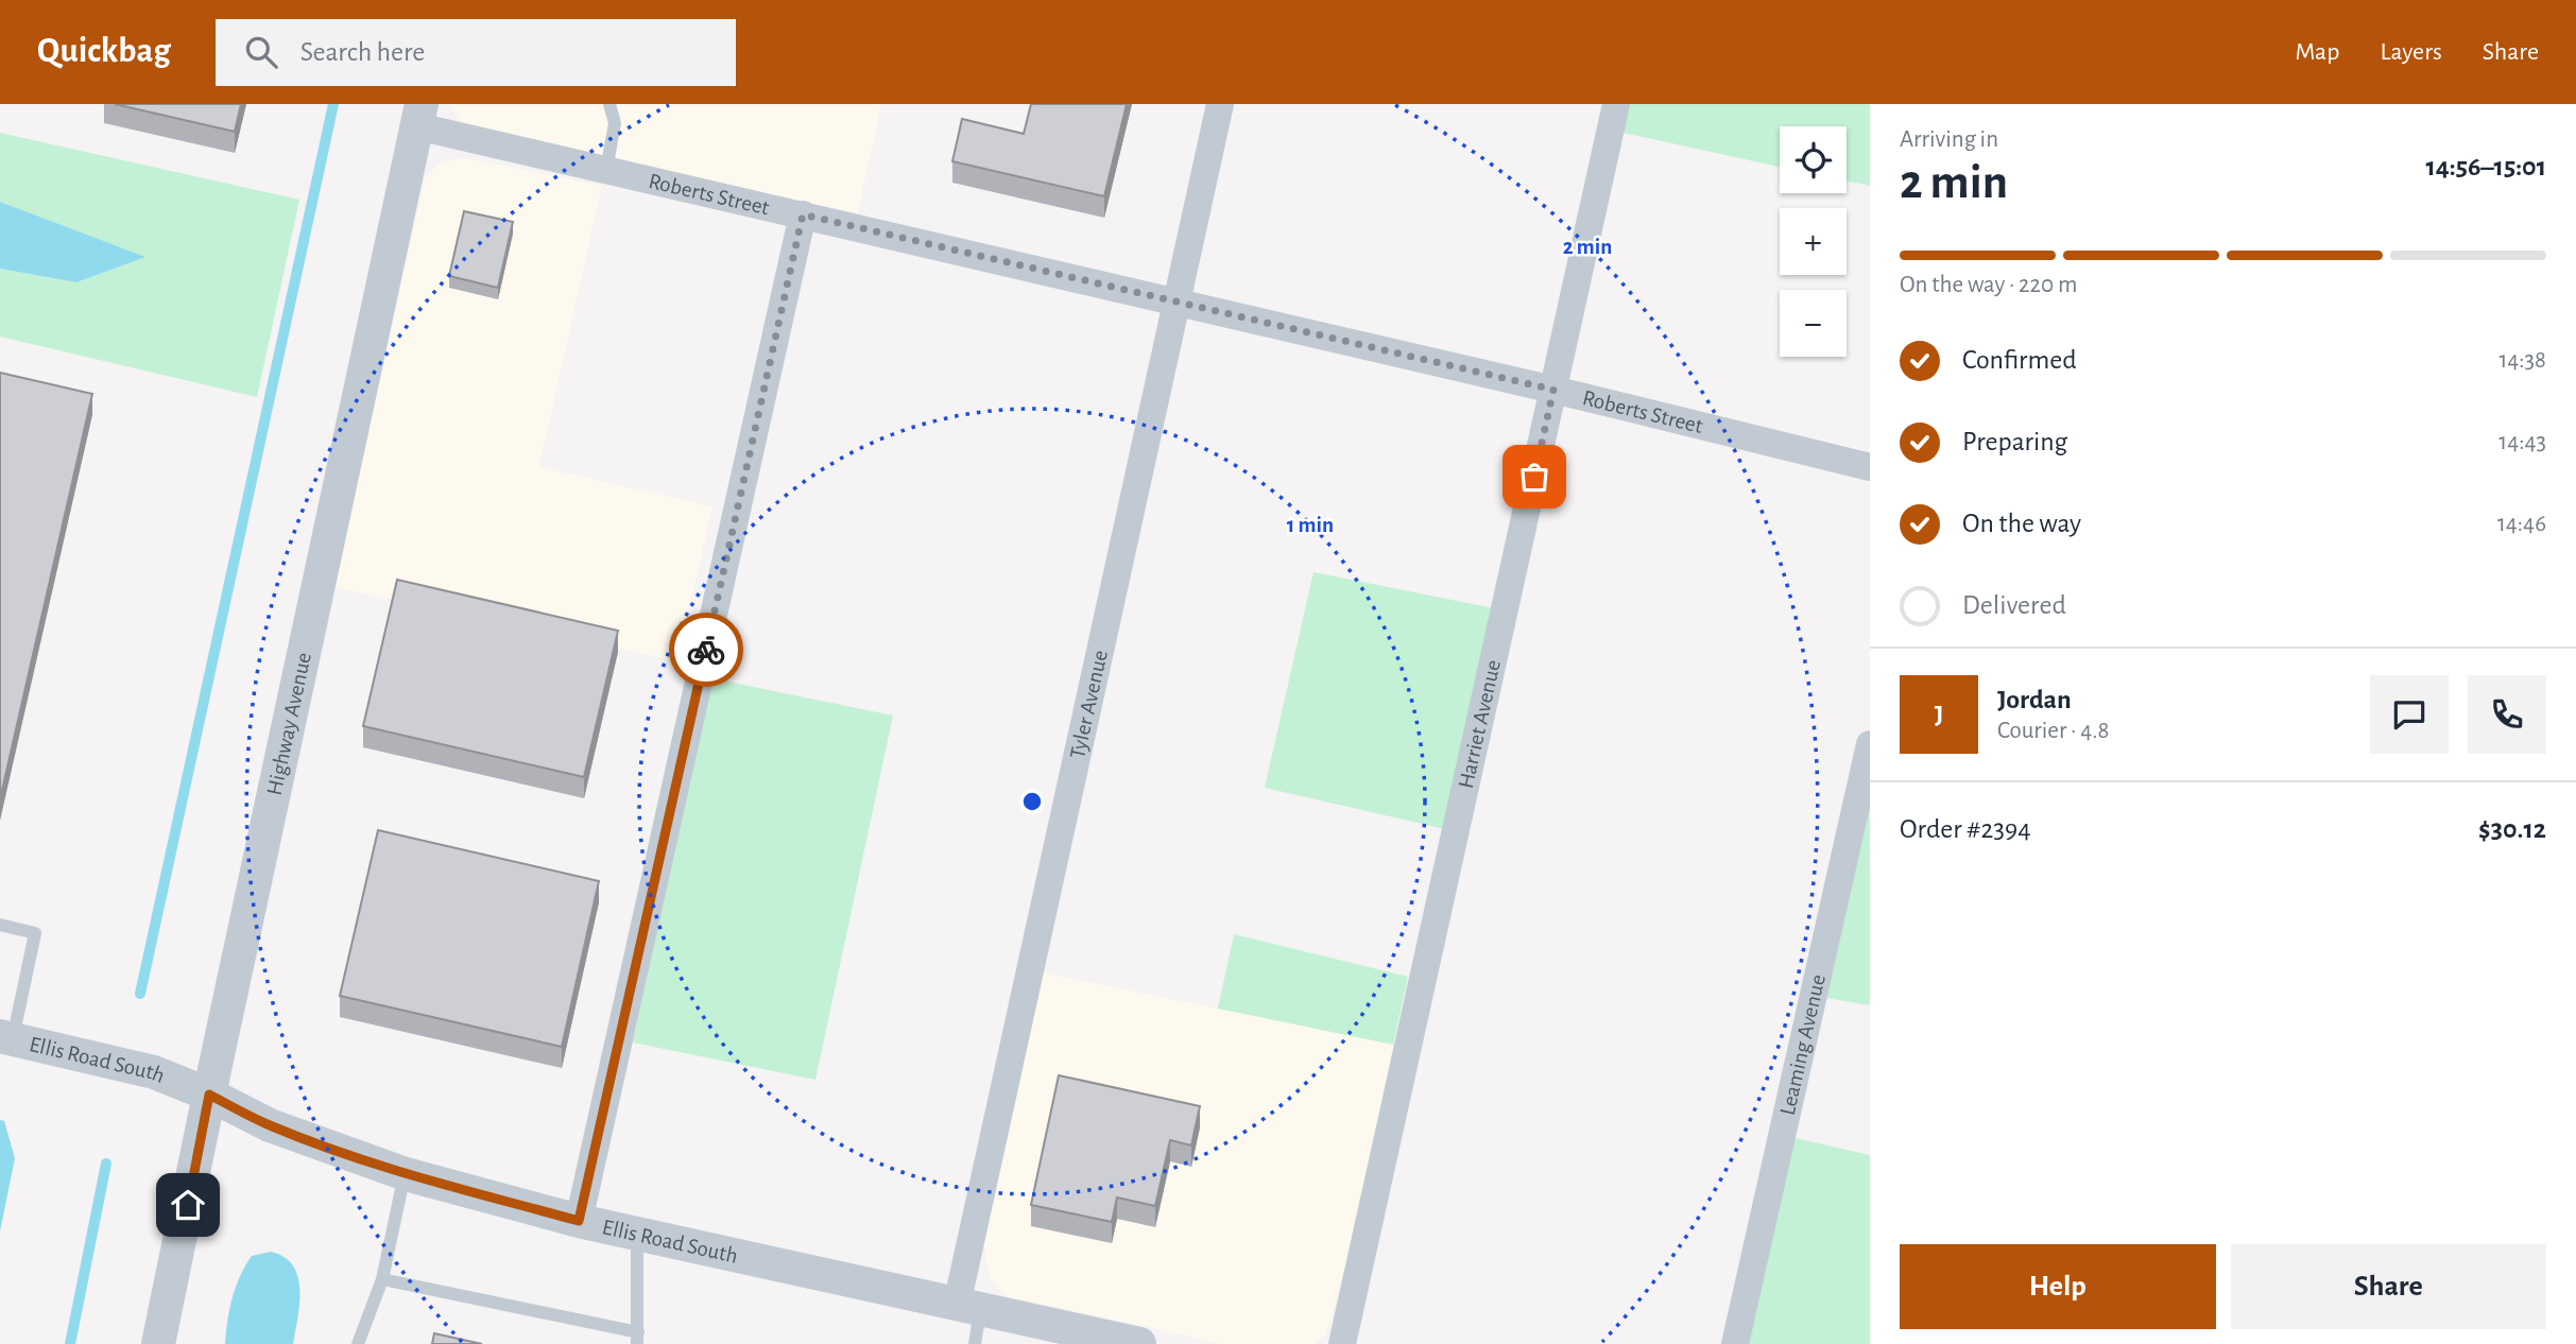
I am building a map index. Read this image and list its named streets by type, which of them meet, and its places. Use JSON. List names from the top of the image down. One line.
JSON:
{"streets":{"street":["Roberts Street","Tyler Avenue","Highway Avenue","Harriet Avenue","Leaming Avenue","Ellis Road South"]},"crossings":[["Roberts Street","Tyler Avenue"],["Roberts Street","Highway Avenue"],["Roberts Street","Harriet Avenue"],["Tyler Avenue","Ellis Road South"],["Highway Avenue","Ellis Road South"]],"page":{"header":"Quickbag","search":"Search here","nav":["Map","Layers","Share"],"heading":["2 min","Arriving in","14:56–15:01"],"panel":["Jordan","Courier · 4.8","Order #2394","$30.12"],"map_buttons":["+","−"],"bar":"On the way · 220 m","list":[["Confirmed","14:38"],["Preparing","14:43"],["On the way","14:46"],"Delivered"],"round":"J","buttons":["Help","Share"]},"rings":["2 min","1 min"]}
